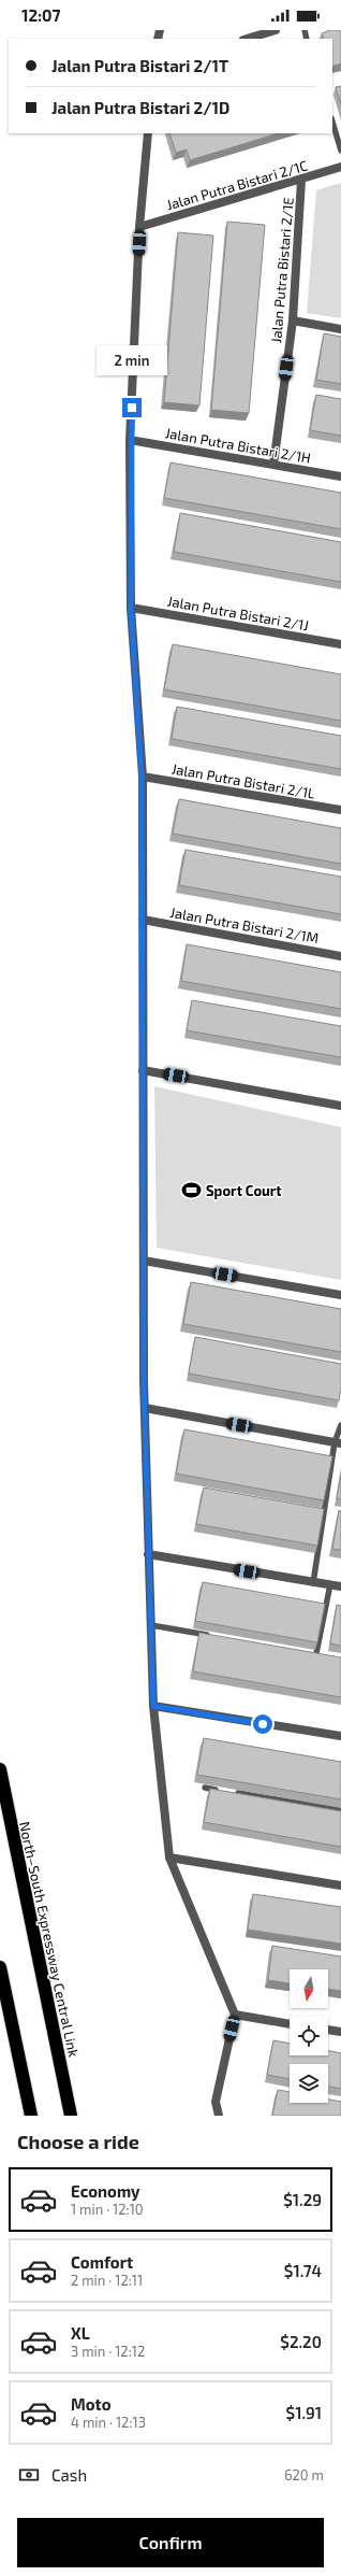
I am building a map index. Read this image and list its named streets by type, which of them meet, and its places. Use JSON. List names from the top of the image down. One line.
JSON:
{"streets":{"highway":["North–South Expressway Central Link"],"street":["Jalan Putra Bistari 2/1C","Jalan Putra Bistari 2/1E","Jalan Putra Bistari 2/1H","Jalan Putra Bistari 2/1J","Jalan Putra Bistari 2/1L","Jalan Putra Bistari 2/1M"]},"crossings":[["Jalan Putra Bistari 2/1C","Jalan Putra Bistari 2/1E"],["Jalan Putra Bistari 2/1E","Jalan Putra Bistari 2/1H"]],"places":{"sports":["Sport Court"]},"north":"bottom","page":{"status":"12:07","banner":["Jalan Putra Bistari 2/1T","Jalan Putra Bistari 2/1D"],"bubble":"2 min","heading":"Choose a ride","list":[{"name":"Economy","note":"1 min · 12:10","value":"$1.29"},{"name":"Comfort","note":"2 min · 12:11","value":"$1.74"},{"name":"XL","note":"3 min · 12:12","value":"$2.20"},{"name":"Moto","note":"4 min · 12:13","value":"$1.91"}],"pay":["Cash","620 m"],"buttons":"Confirm"}}
